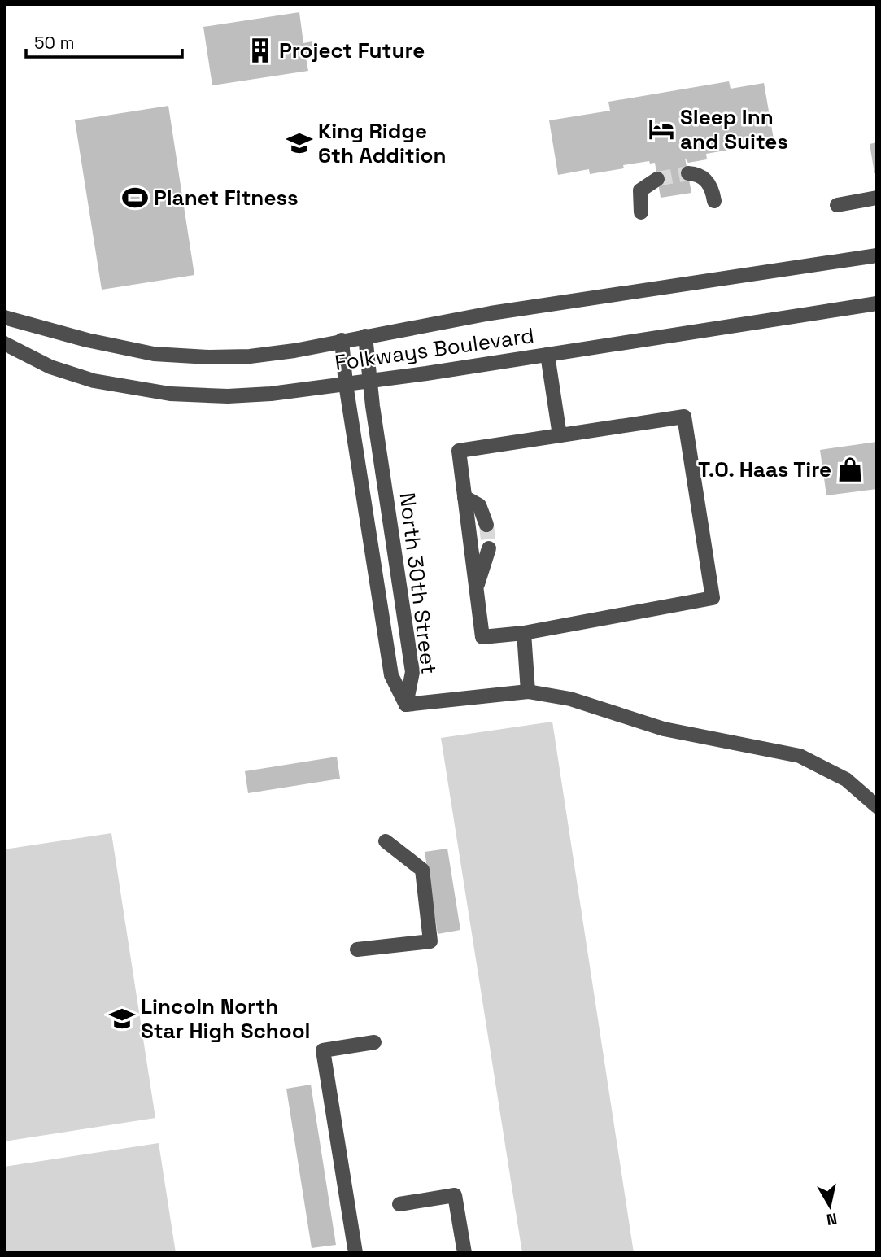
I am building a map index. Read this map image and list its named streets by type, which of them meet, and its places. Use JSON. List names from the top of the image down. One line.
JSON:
{"streets":{"street":["Folkways Boulevard","North 30th Street"]},"crossings":[["Folkways Boulevard","North 30th Street"]],"places":{"building":["Project Future"],"hotel":["Sleep Inn and Suites"],"school or university":["King Ridge 6th Addition","Lincoln North Star High School"],"sports":["Planet Fitness"],"shop":["T.O. Haas Tire"]},"scale_bar":"50 m","north":"bottom"}
